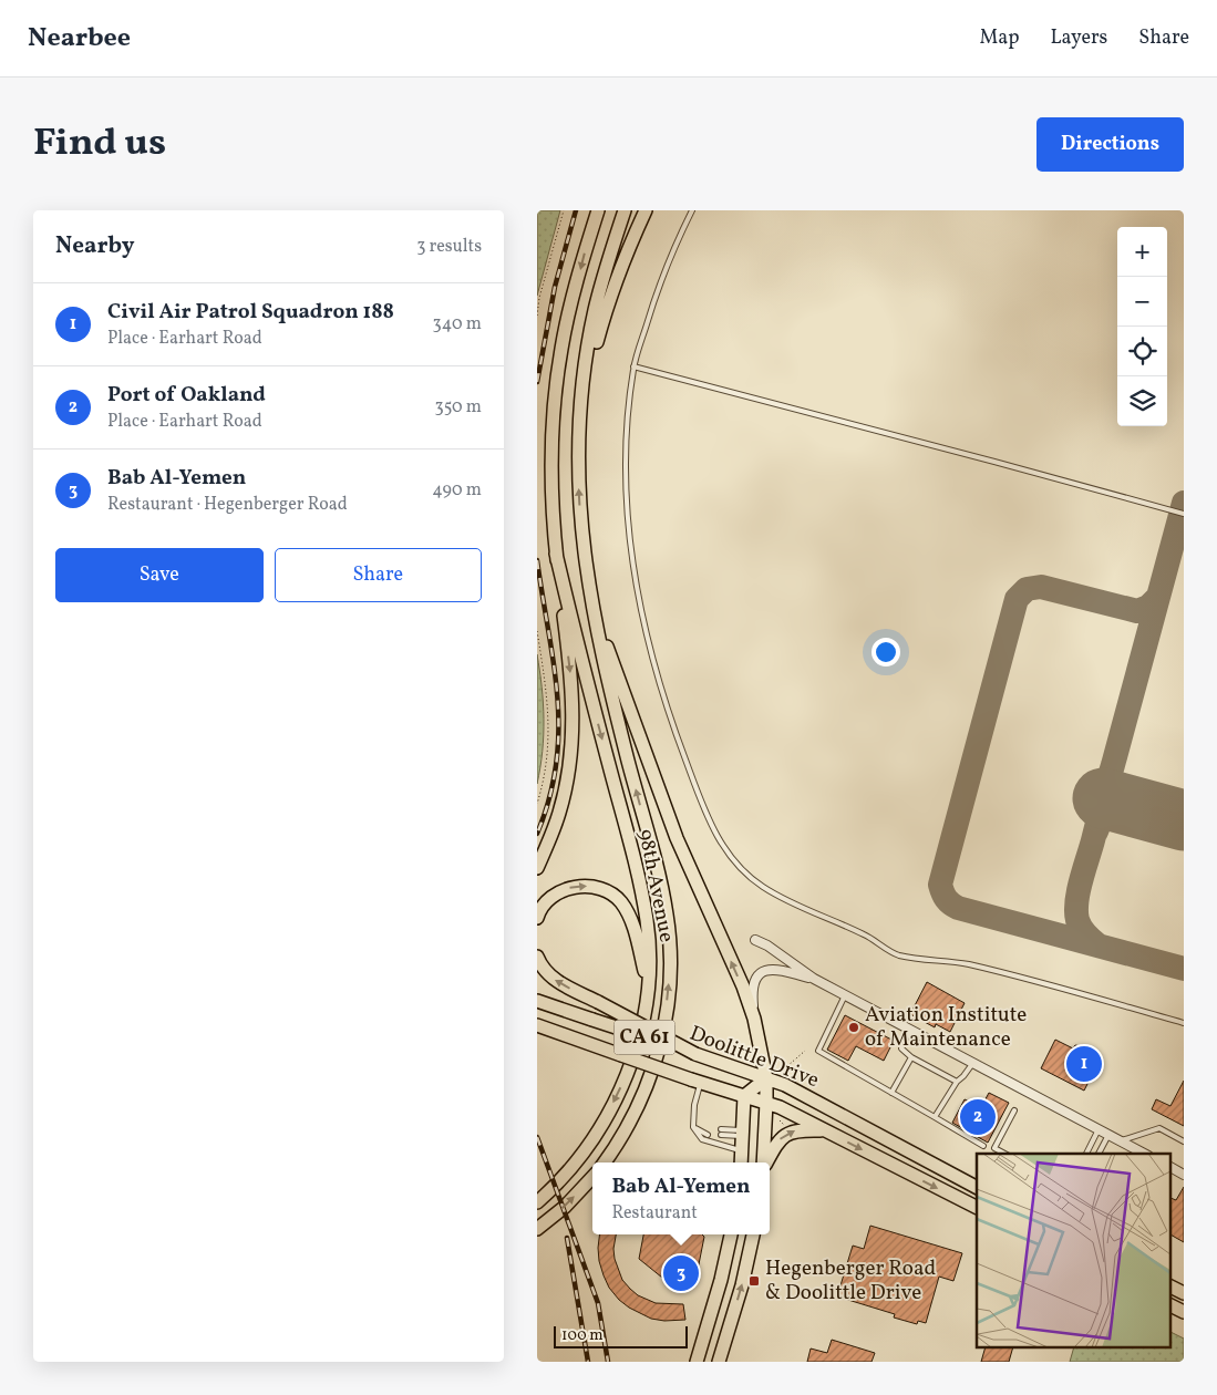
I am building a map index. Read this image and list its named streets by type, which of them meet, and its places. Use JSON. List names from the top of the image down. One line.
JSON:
{"streets":{"main road":["98th Avenue","CA 61","Doolittle Drive"]},"places":{"other":["Aviation Institute of Maintenance"],"transit":["Hegenberger Road & Doolittle Drive"]},"scale_bar":"100 m","page":{"header":"Nearbee","nav":["Map","Layers","Share"],"title":"Find us","buttons":["Directions",["Save","Share"]],"heading":["Nearby","3 results"],"map_buttons":["+","−"],"list":[{"mark":"1","name":"Civil Air Patrol Squadron 188","note":"Place · Earhart Road","value":"340 m"},{"mark":"2","name":"Port of Oakland","note":"Place · Earhart Road","value":"350 m"},{"mark":"3","name":"Bab Al-Yemen","note":"Restaurant · Hegenberger Road","value":"490 m"}],"pins":["1","2","3"],"popup":["Bab Al-Yemen","Restaurant"],"scale":"100 m"}}
